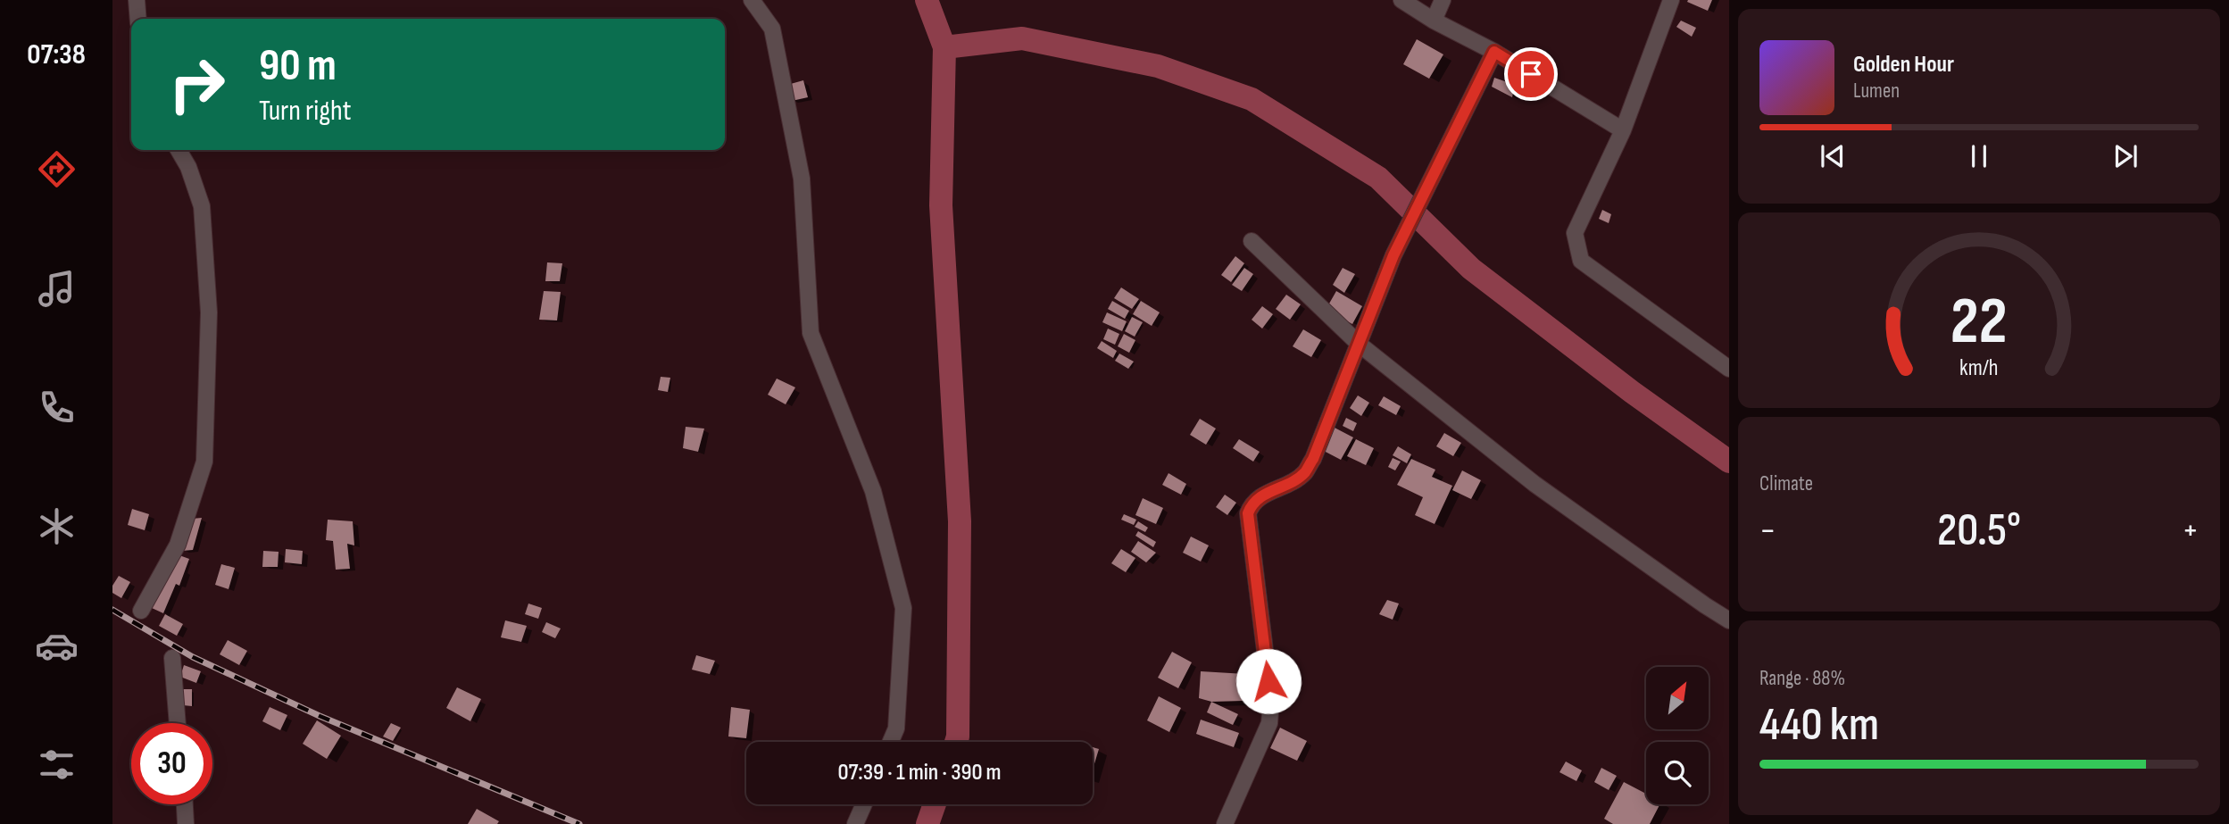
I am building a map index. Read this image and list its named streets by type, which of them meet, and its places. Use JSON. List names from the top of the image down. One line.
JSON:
{"north":"top right","page":{"tabs":"07:38","turn":["90 m","Turn right"],"song":["Golden Hour","Lumen"],"tile":["Climate",["Range · 88%","440 km"]],"heat":["−","20.5°","+"],"limit":"30","trip":"07:39 · 1 min · 390 m","gauge":["22","km/h"]}}
